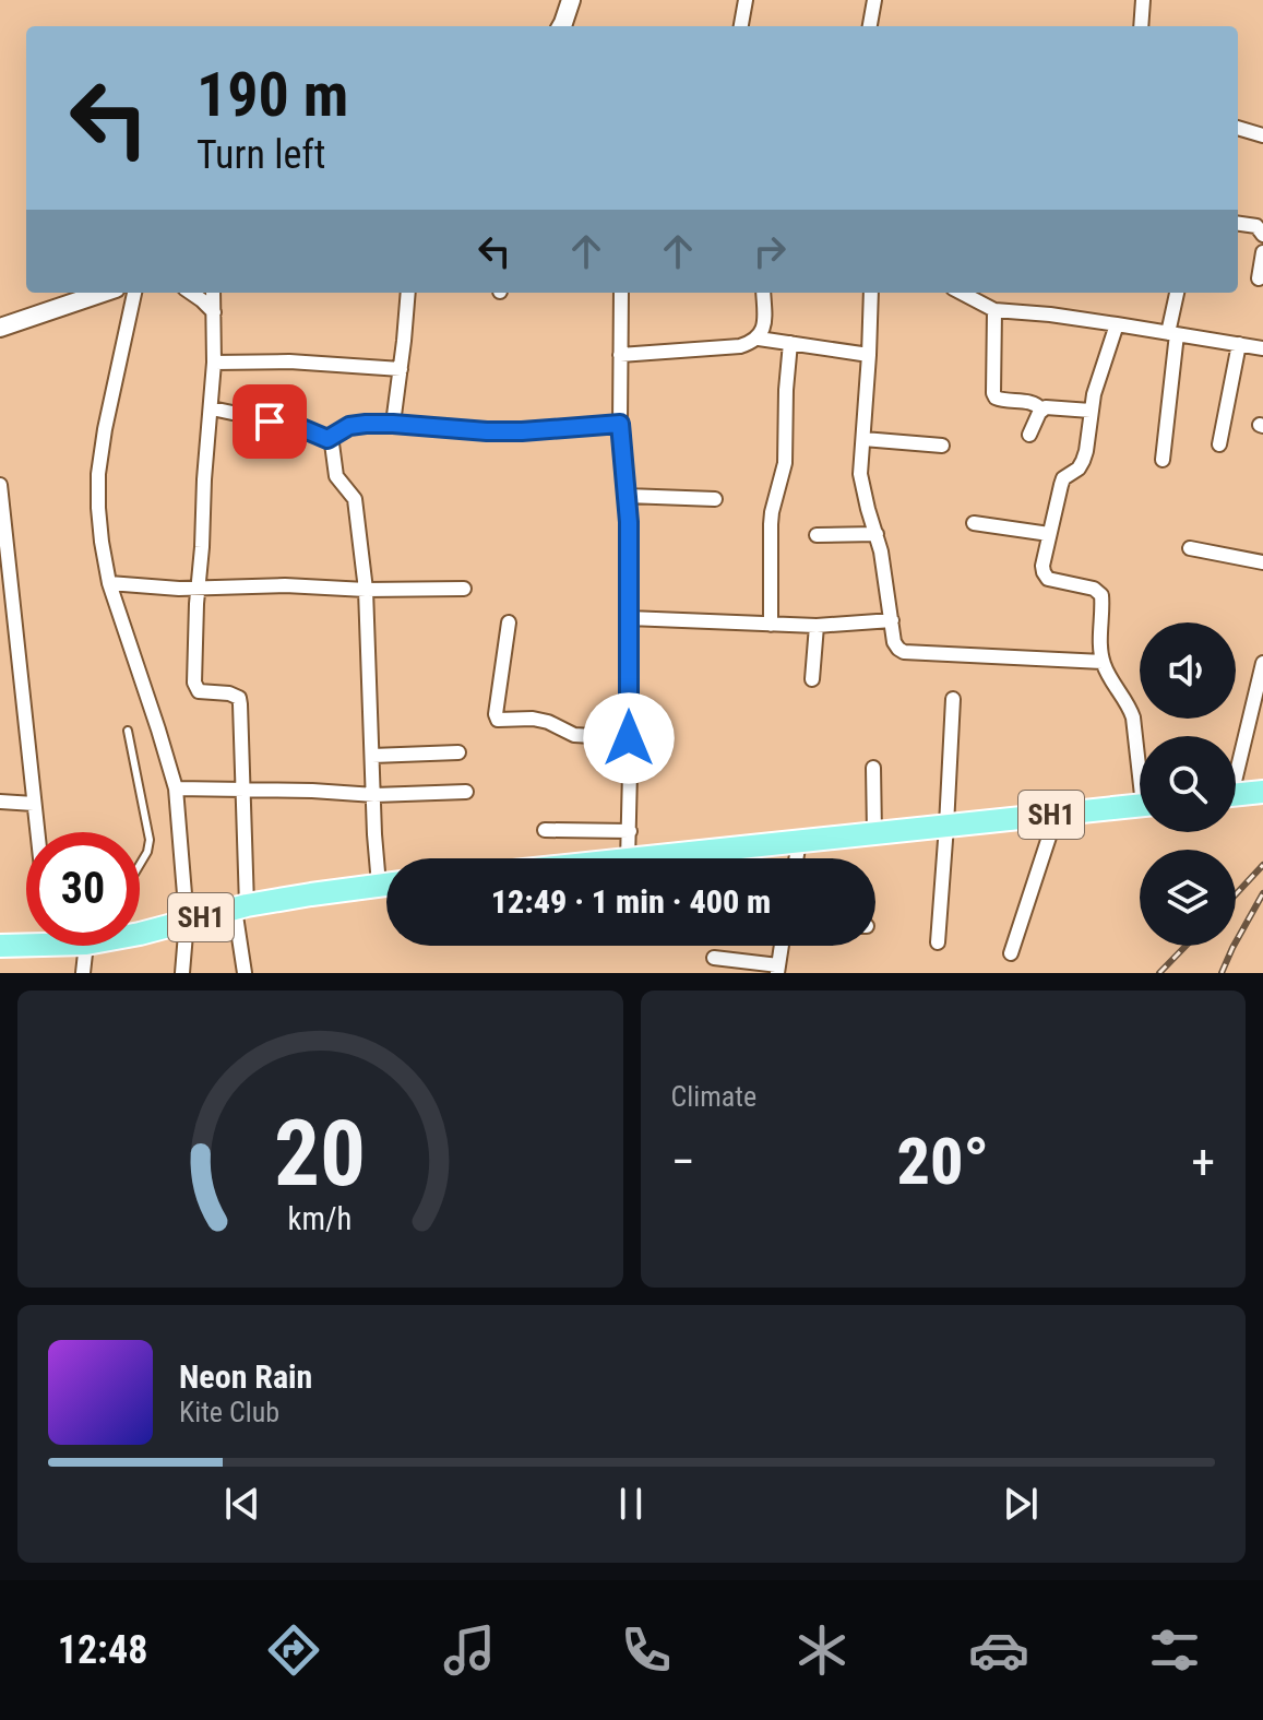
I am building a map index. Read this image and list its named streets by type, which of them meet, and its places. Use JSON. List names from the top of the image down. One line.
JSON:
{"streets":{"main road":["SH1"]},"page":{"turn":["190 m","Turn left"],"limit":"30","trip":"12:49 · 1 min · 400 m","tile":"Climate","heat":["−","20°","+"],"song":["Neon Rain","Kite Club"],"tabs":"12:48","gauge":["20","km/h"]}}
